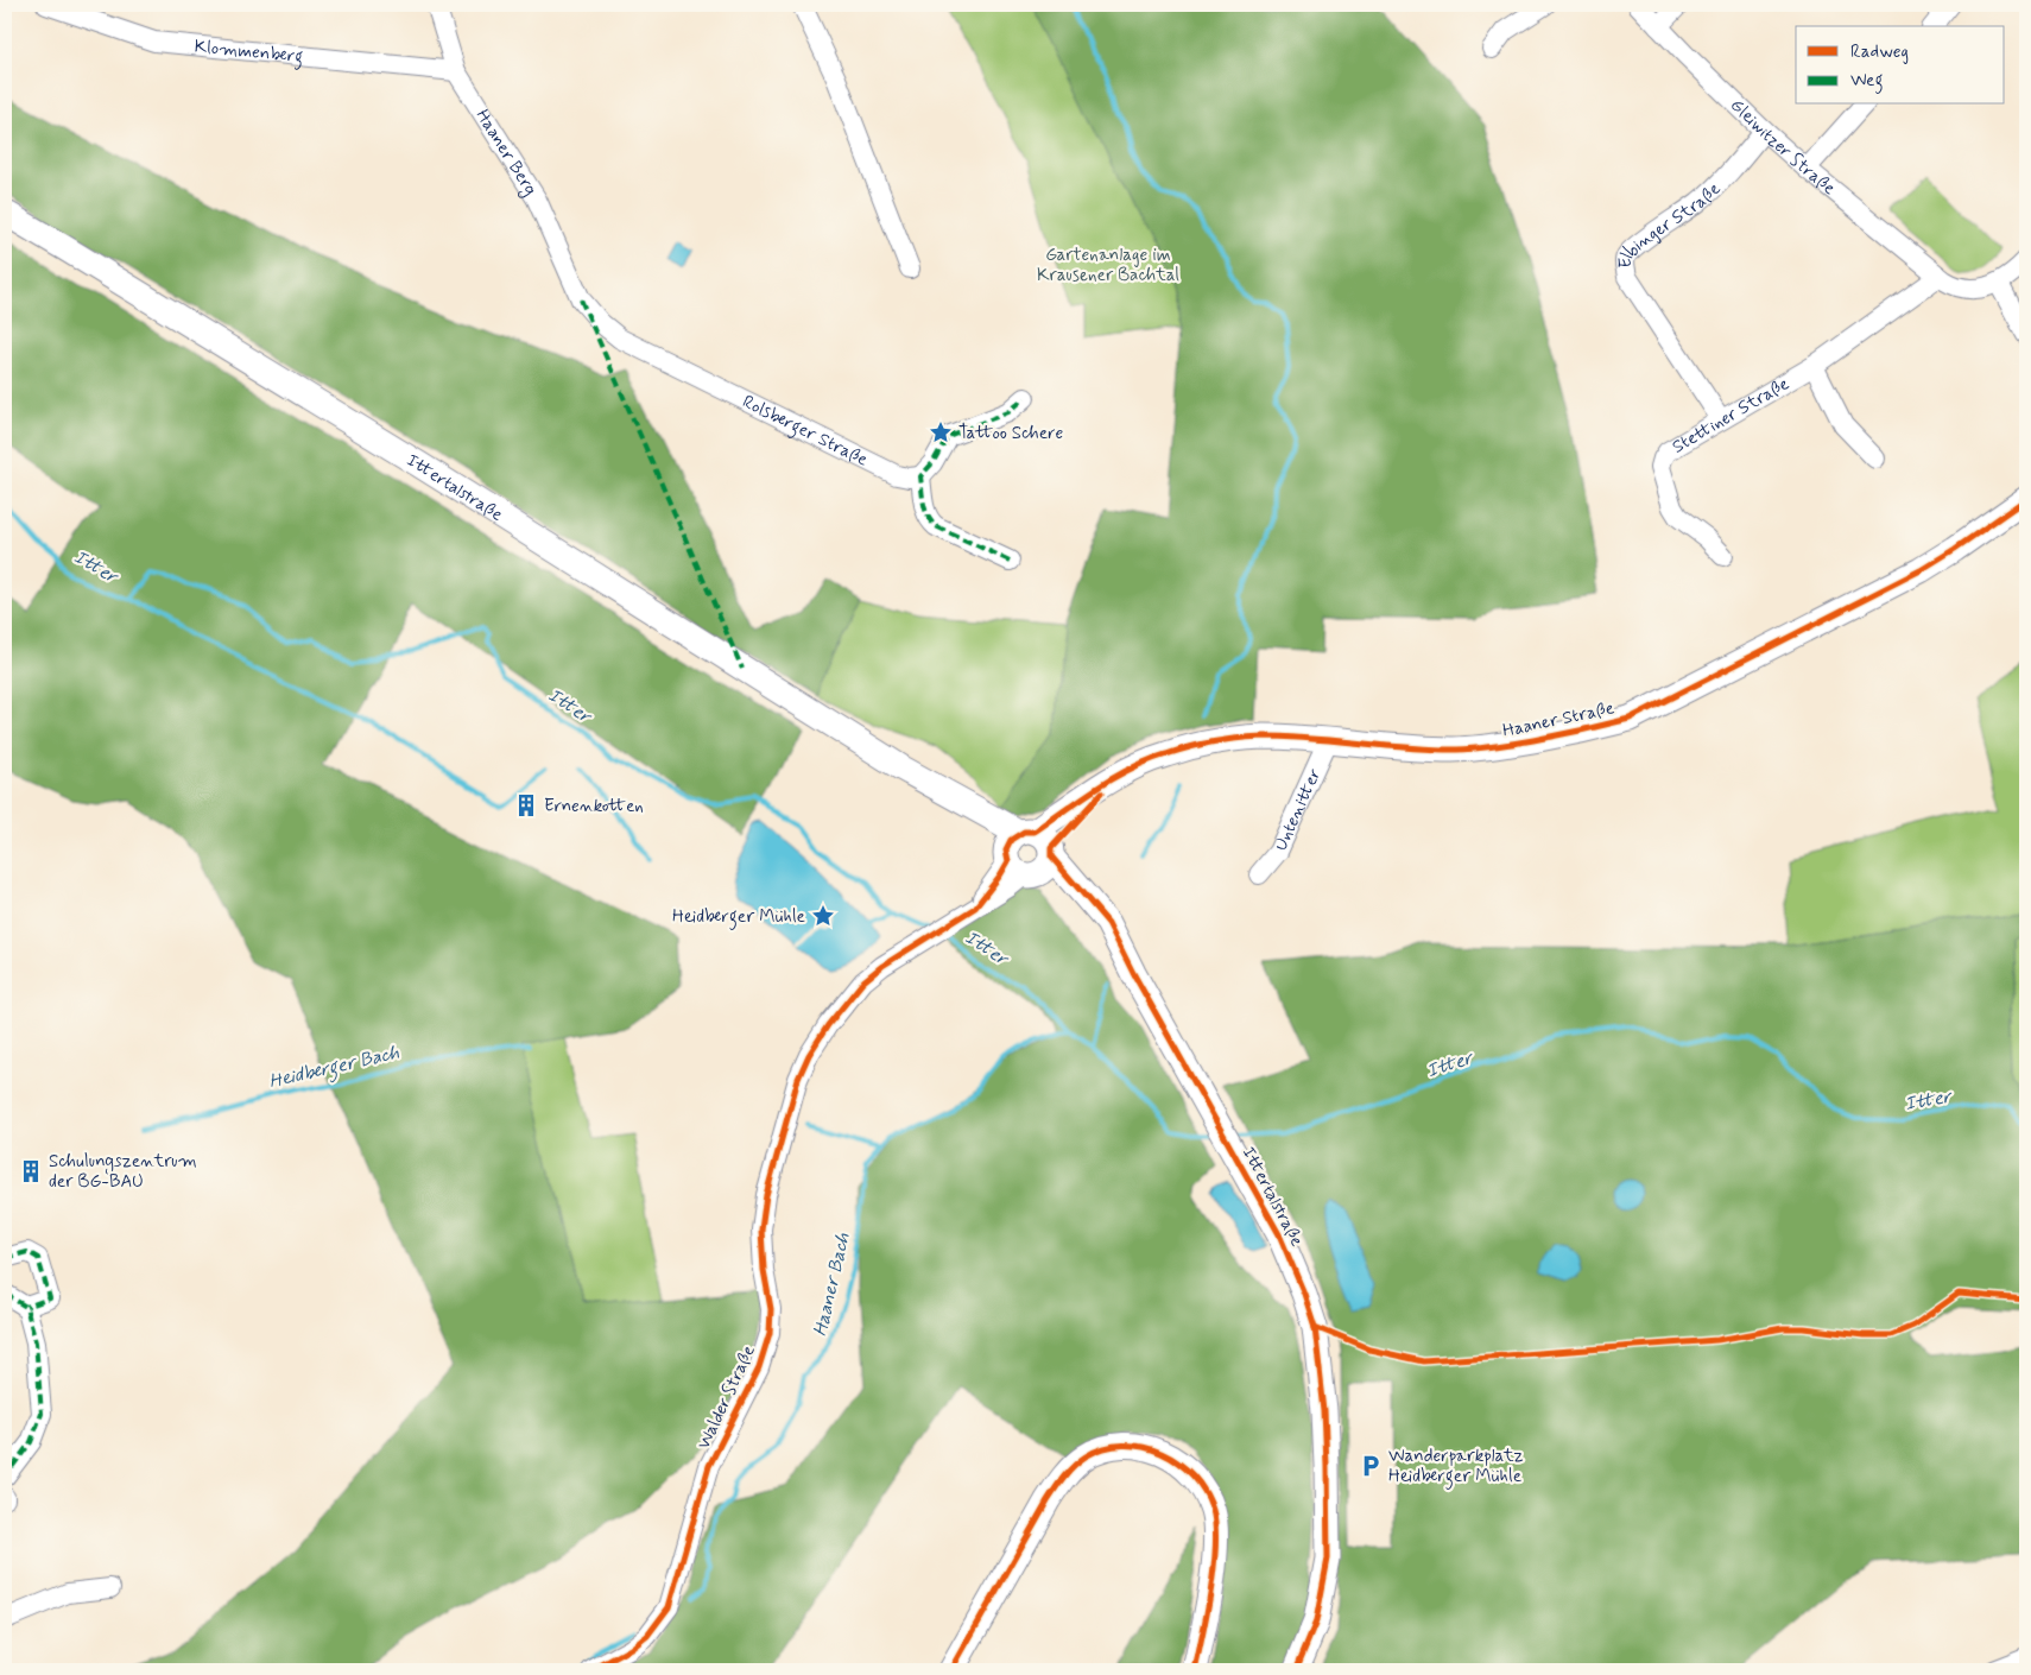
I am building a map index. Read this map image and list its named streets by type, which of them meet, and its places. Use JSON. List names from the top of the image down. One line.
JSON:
{"streets":{"main road":["Ittertalstraße","Haaner Straße"],"street":["Klommenberg","Gleiwitzer Straße","Haaner Berg","Elbinger Straße","Stettiner Straße","Rolsberger Straße","Untenitter","Walder Straße"]},"crossings":[["Klommenberg","Haaner Berg"],["Gleiwitzer Straße","Elbinger Straße"],["Gleiwitzer Straße","Stettiner Straße"],["Haaner Berg","Rolsberger Straße"],["Elbinger Straße","Stettiner Straße"],["Ittertalstraße","Haaner Straße"],["Haaner Straße","Untenitter"],["Haaner Straße","Walder Straße"]],"water":["Itter","Heidberger Bach","Haaner Bach"],"parks":["Gartenanlage im Krausener Bachtal"],"places":{"place":["Tattoo Schere","Heidberger Mühle"],"building":["Ernenkotten","Schulungszentrum der BG-BAU"],"parking":["Wanderparkplatz Heidberger Mühle"]},"legend":["Radweg","Weg"]}
